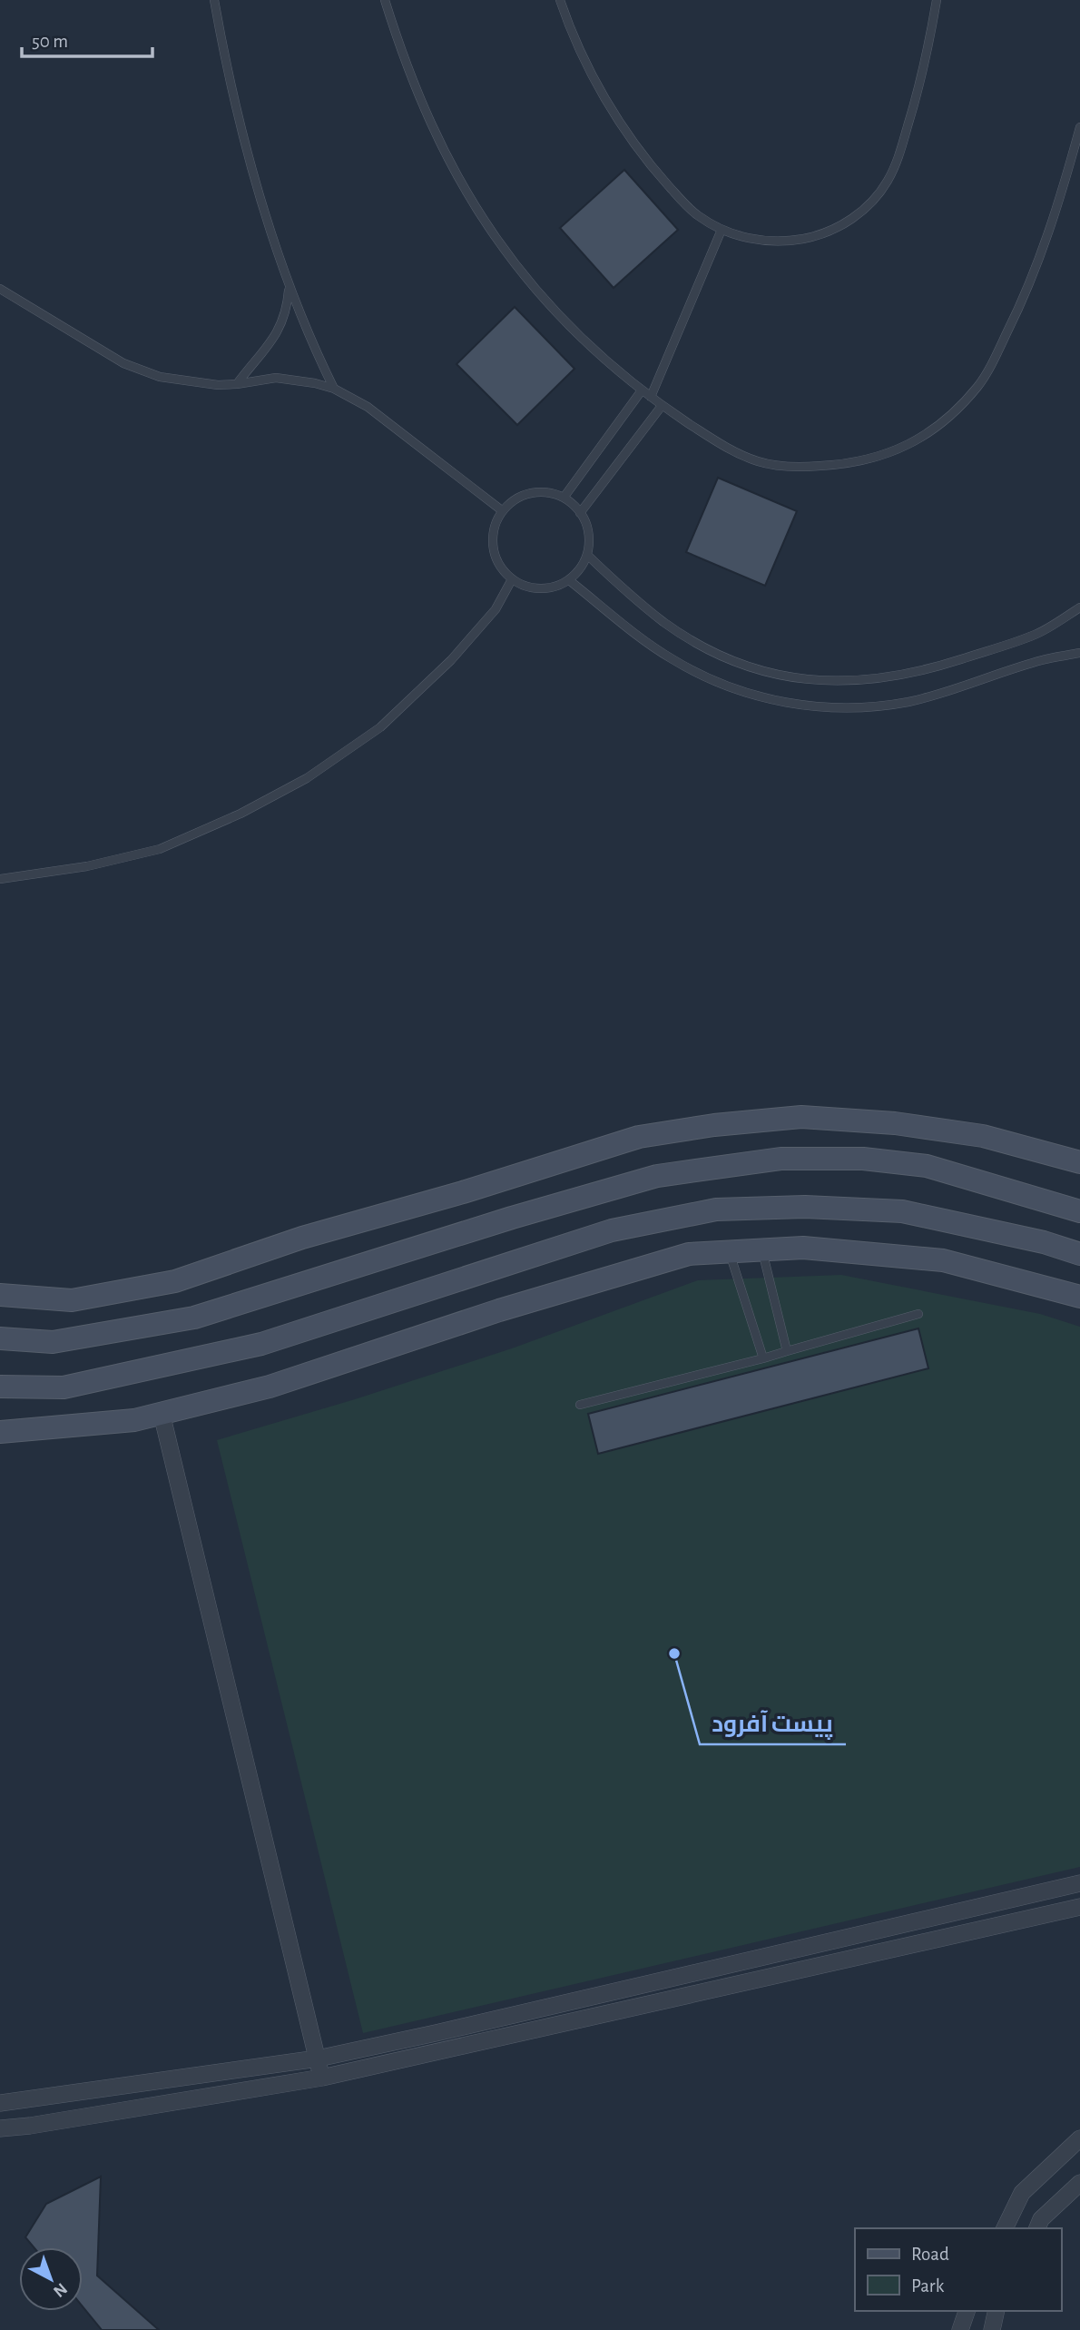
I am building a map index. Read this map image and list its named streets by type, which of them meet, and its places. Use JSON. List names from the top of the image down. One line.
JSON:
{"places":["پیست آفرود"],"legend":["Road","Park"],"scale_bar":"50 m","north":"bottom right"}
